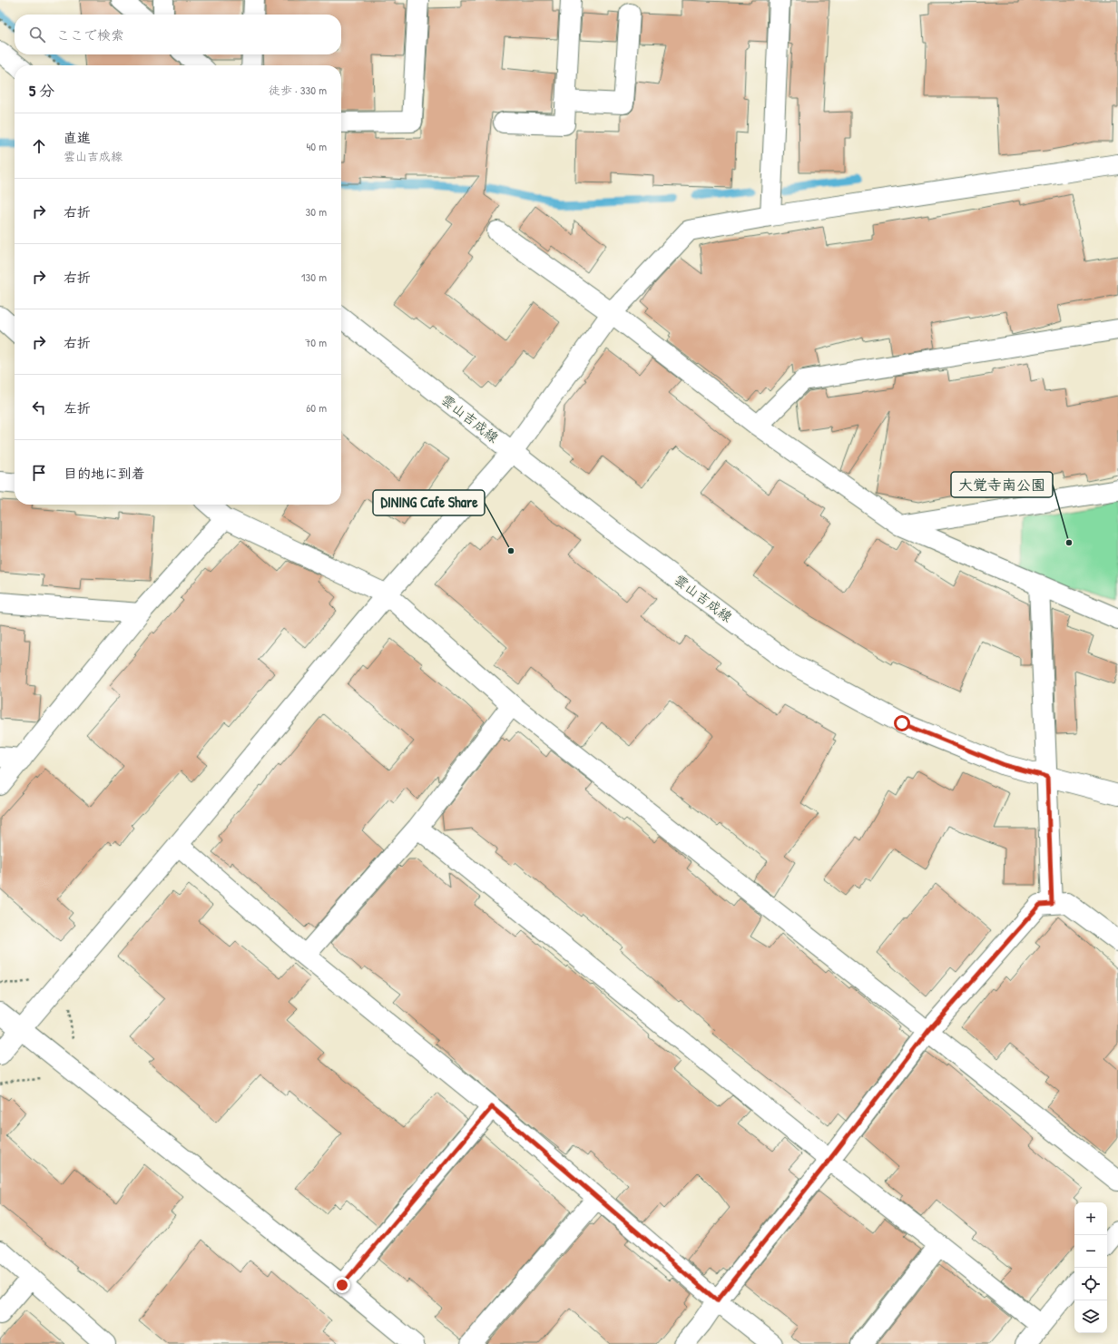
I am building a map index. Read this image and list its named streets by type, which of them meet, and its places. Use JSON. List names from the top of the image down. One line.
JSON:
{"streets":{"street":["雲山吉成線"]},"places":["大覚寺南公園","DINING Cafe Share"],"page":{"search":"ここで検索","heading":["5 分","徒歩 · 330 m"],"list":[["直進","雲山吉成線","40 m"],["右折","30 m"],["右折","130 m"],["右折","70 m"],["左折","60 m"],"目的地に到着"],"map_buttons":["+","−"]}}
